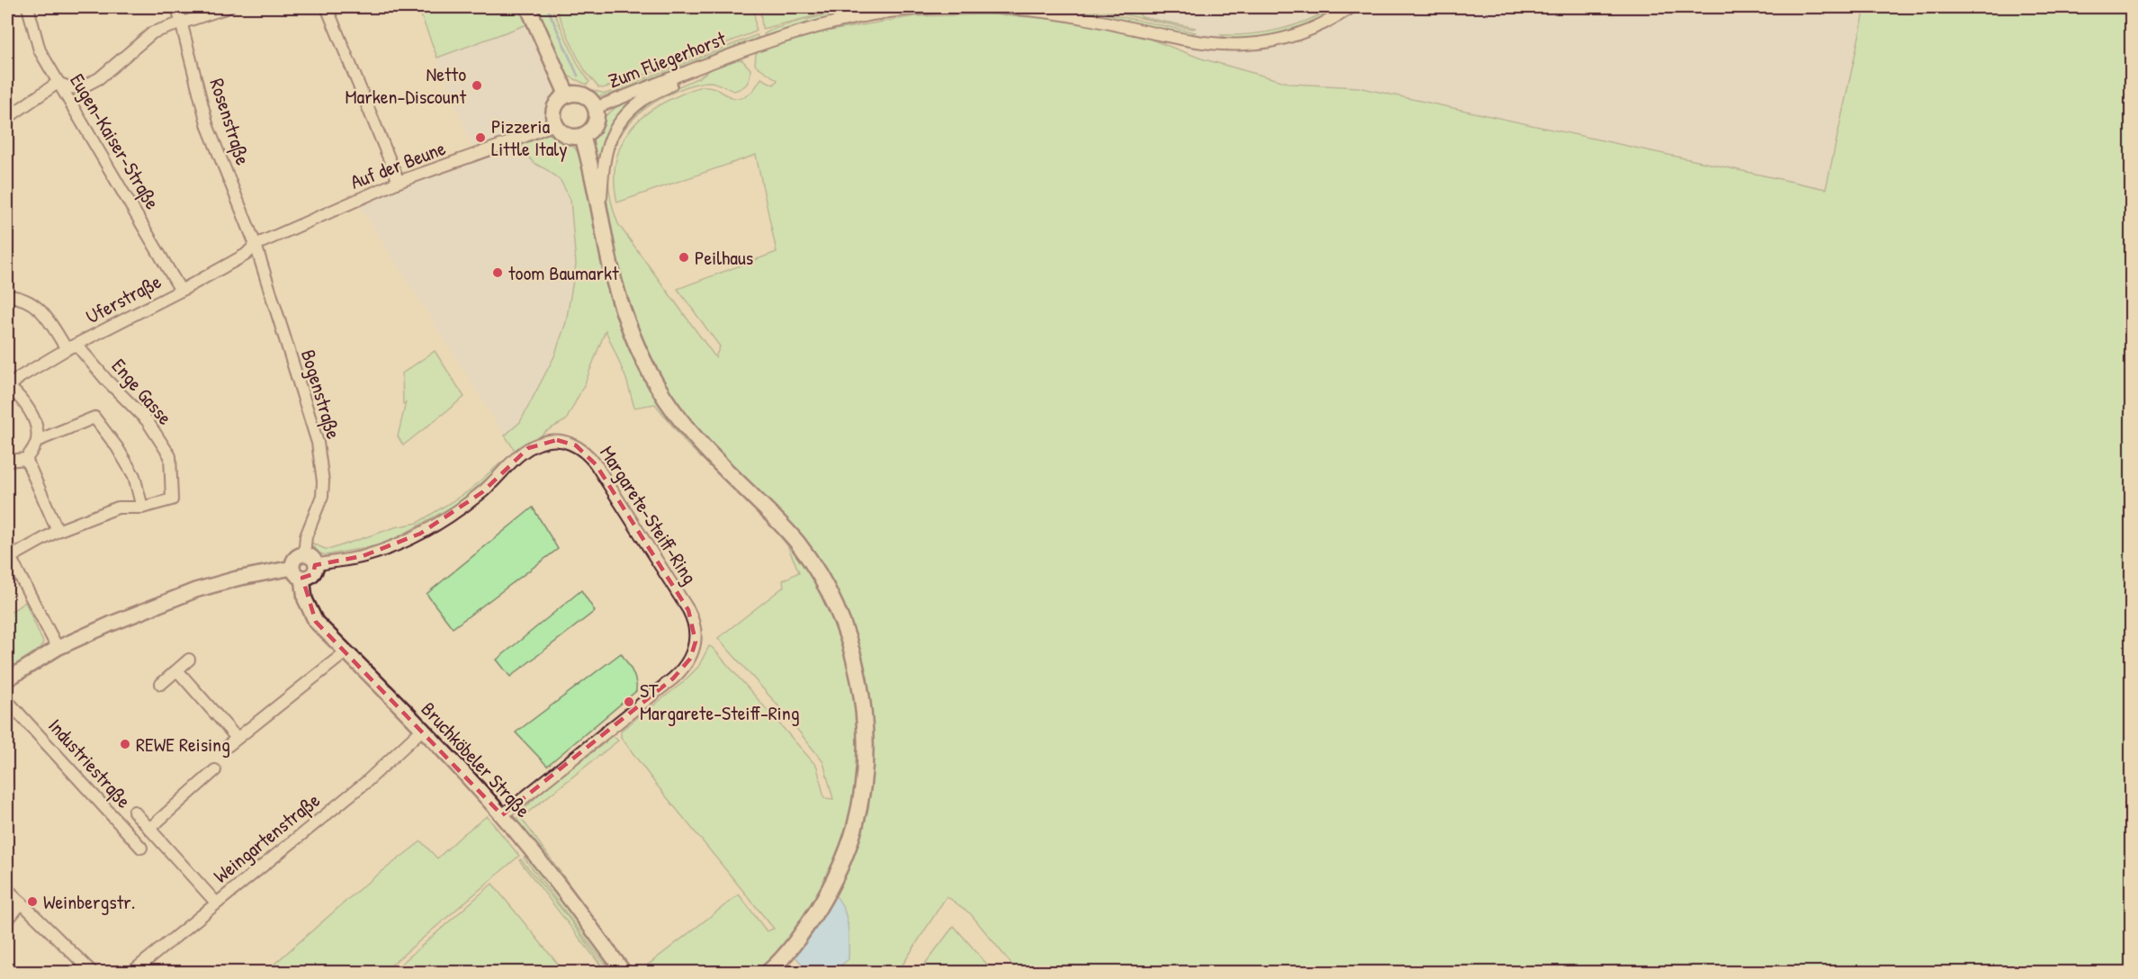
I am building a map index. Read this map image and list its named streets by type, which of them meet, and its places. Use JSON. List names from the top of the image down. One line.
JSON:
{"streets":{"street":["Zum Fliegerhorst","Rosenstraße","Eugen-Kaiser-Straße","Auf der Beune","Uferstraße","Enge Gasse","Bogenstraße","Margarete-Steiff-Ring","Bruchköbeler Straße","Industriestraße","Weingartenstraße"]},"crossings":[["Zum Fliegerhorst","Auf der Beune"],["Rosenstraße","Auf der Beune"],["Rosenstraße","Uferstraße"],["Rosenstraße","Bogenstraße"],["Eugen-Kaiser-Straße","Uferstraße"],["Auf der Beune","Uferstraße"],["Auf der Beune","Bogenstraße"],["Uferstraße","Enge Gasse"],["Uferstraße","Bogenstraße"],["Bogenstraße","Margarete-Steiff-Ring"],["Bogenstraße","Bruchköbeler Straße"],["Margarete-Steiff-Ring","Bruchköbeler Straße"],["Bruchköbeler Straße","Weingartenstraße"]],"places":["Netto Marken-Discount","Pizzeria Little Italy","Peilhaus","toom Baumarkt","ST Margarete-Steiff-Ring","REWE Reising","Weinbergstr."]}
